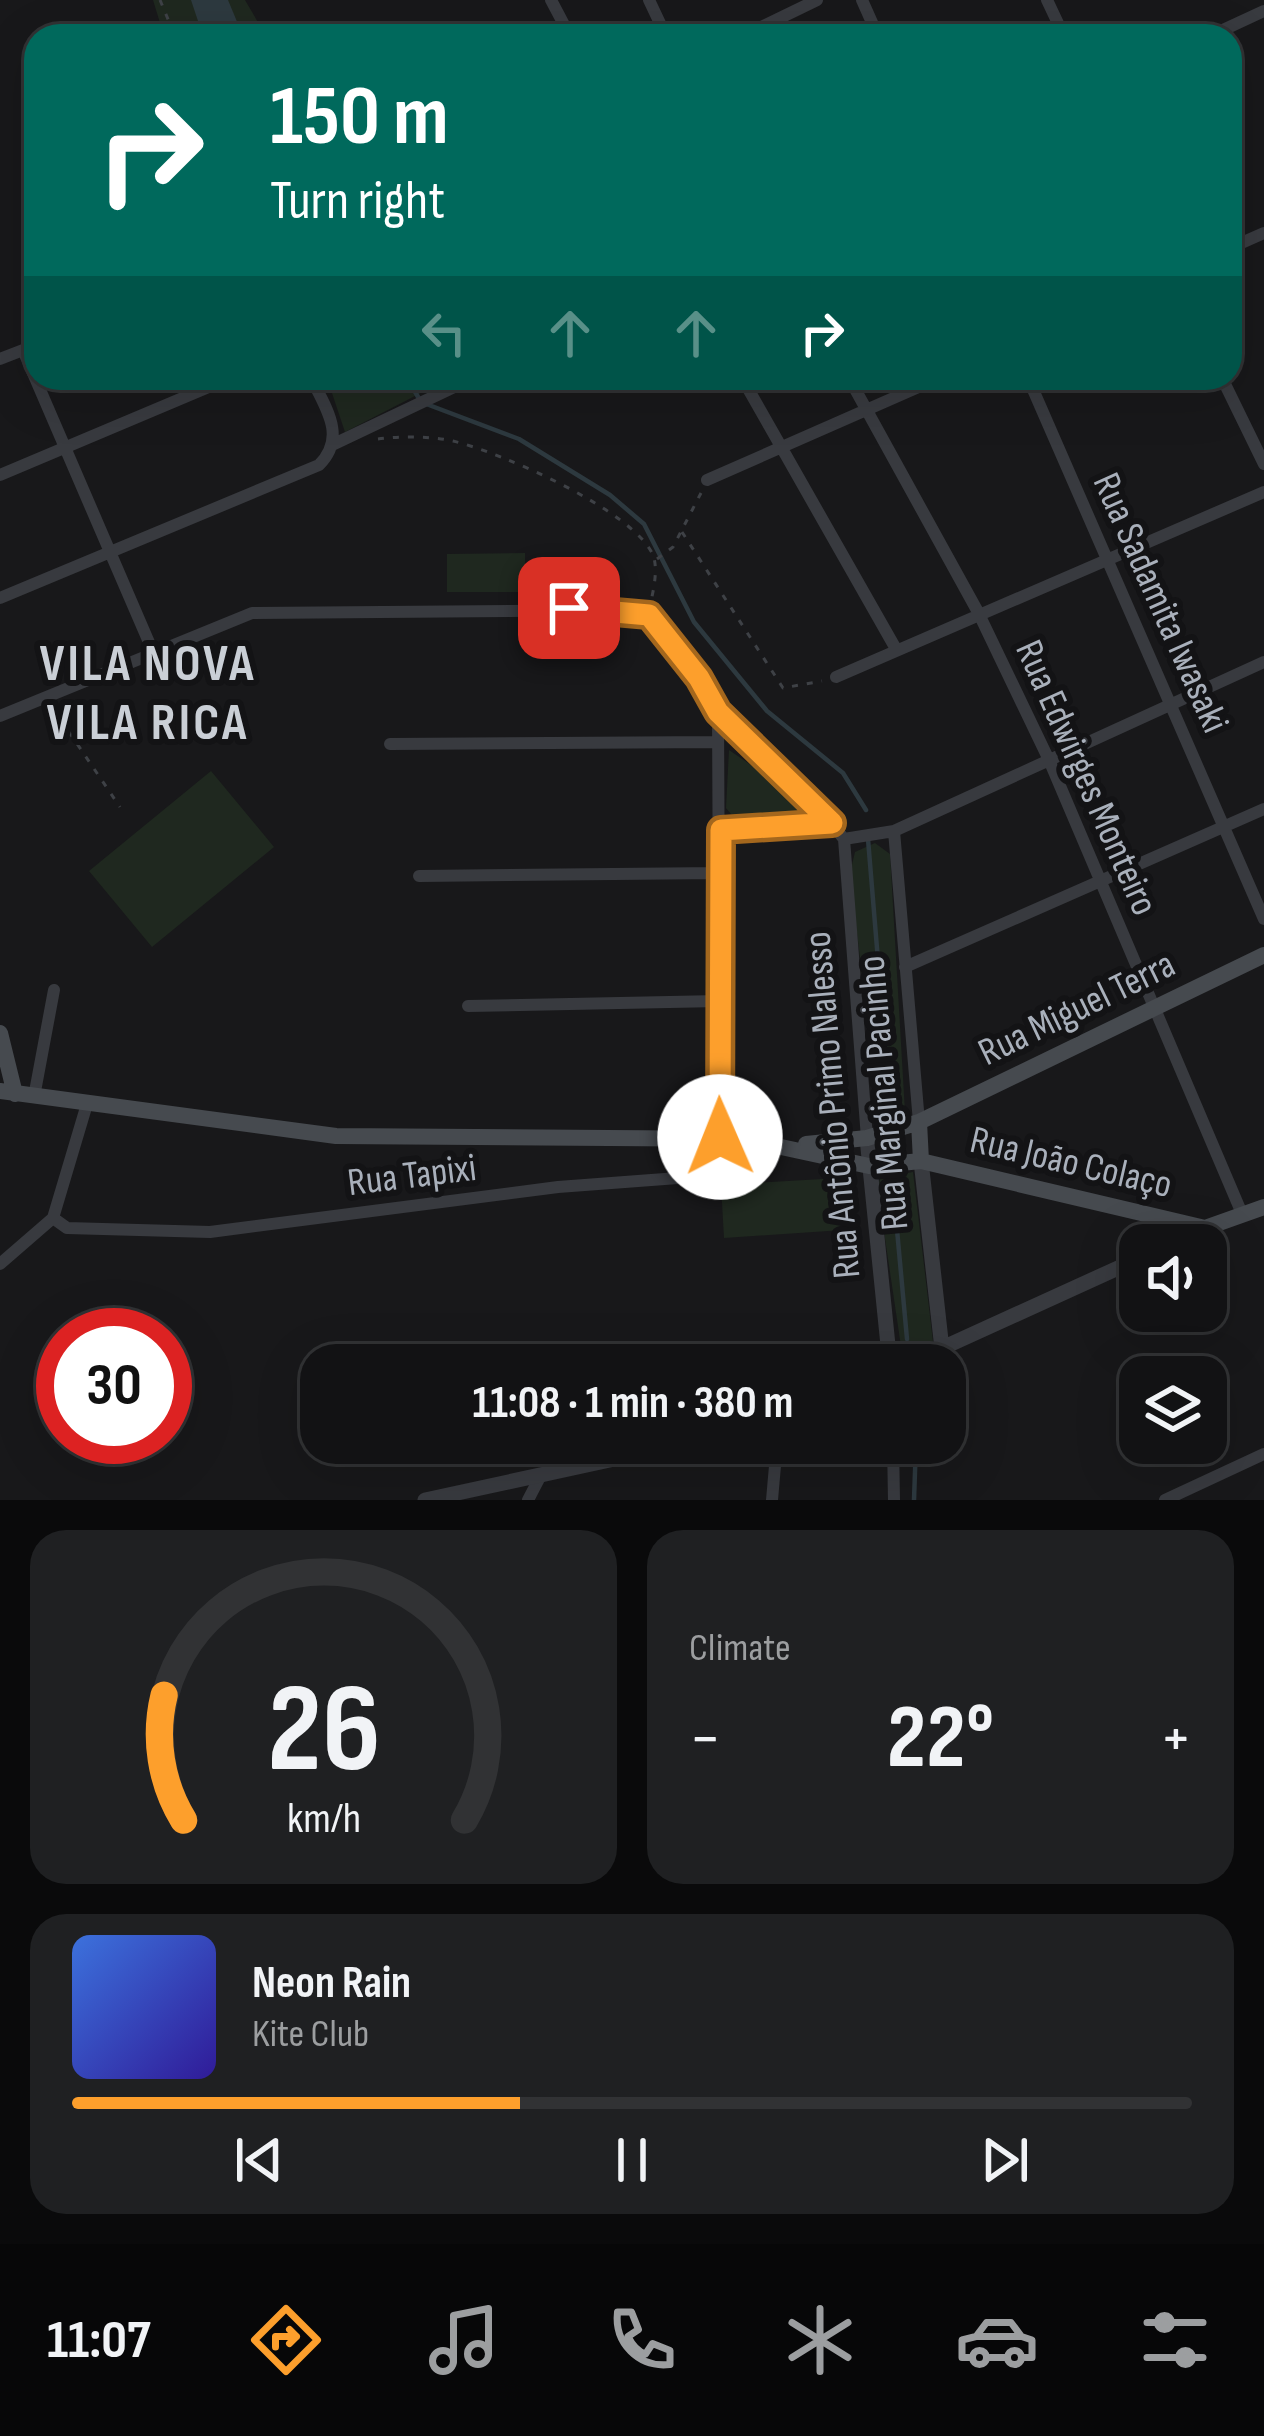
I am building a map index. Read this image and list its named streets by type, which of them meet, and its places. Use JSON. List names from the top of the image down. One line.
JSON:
{"streets":{"main road":["Rua Miguel Terra","Rua Marginal Pacinho","Rua João Colaço"],"street":["Rua Sadamita Iwasaki","Rua Edwirges Monteiro","Rua Antônio Primo Nalesso","Rua Tapixi"]},"crossings":[["Rua Edwirges Monteiro","Rua Miguel Terra"],["Rua Miguel Terra","Rua Marginal Pacinho"],["Rua Miguel Terra","Rua Antônio Primo Nalesso"],["Rua Miguel Terra","Rua Tapixi"],["Rua Marginal Pacinho","Rua João Colaço"],["Rua Antônio Primo Nalesso","Rua João Colaço"]],"districts":["VILA NOVA VILA RICA"],"page":{"turn":["150 m","Turn right"],"limit":"30","trip":"11:08 · 1 min · 380 m","tile":"Climate","heat":["−","22°","+"],"song":["Neon Rain","Kite Club"],"tabs":"11:07","gauge":["26","km/h"]}}
